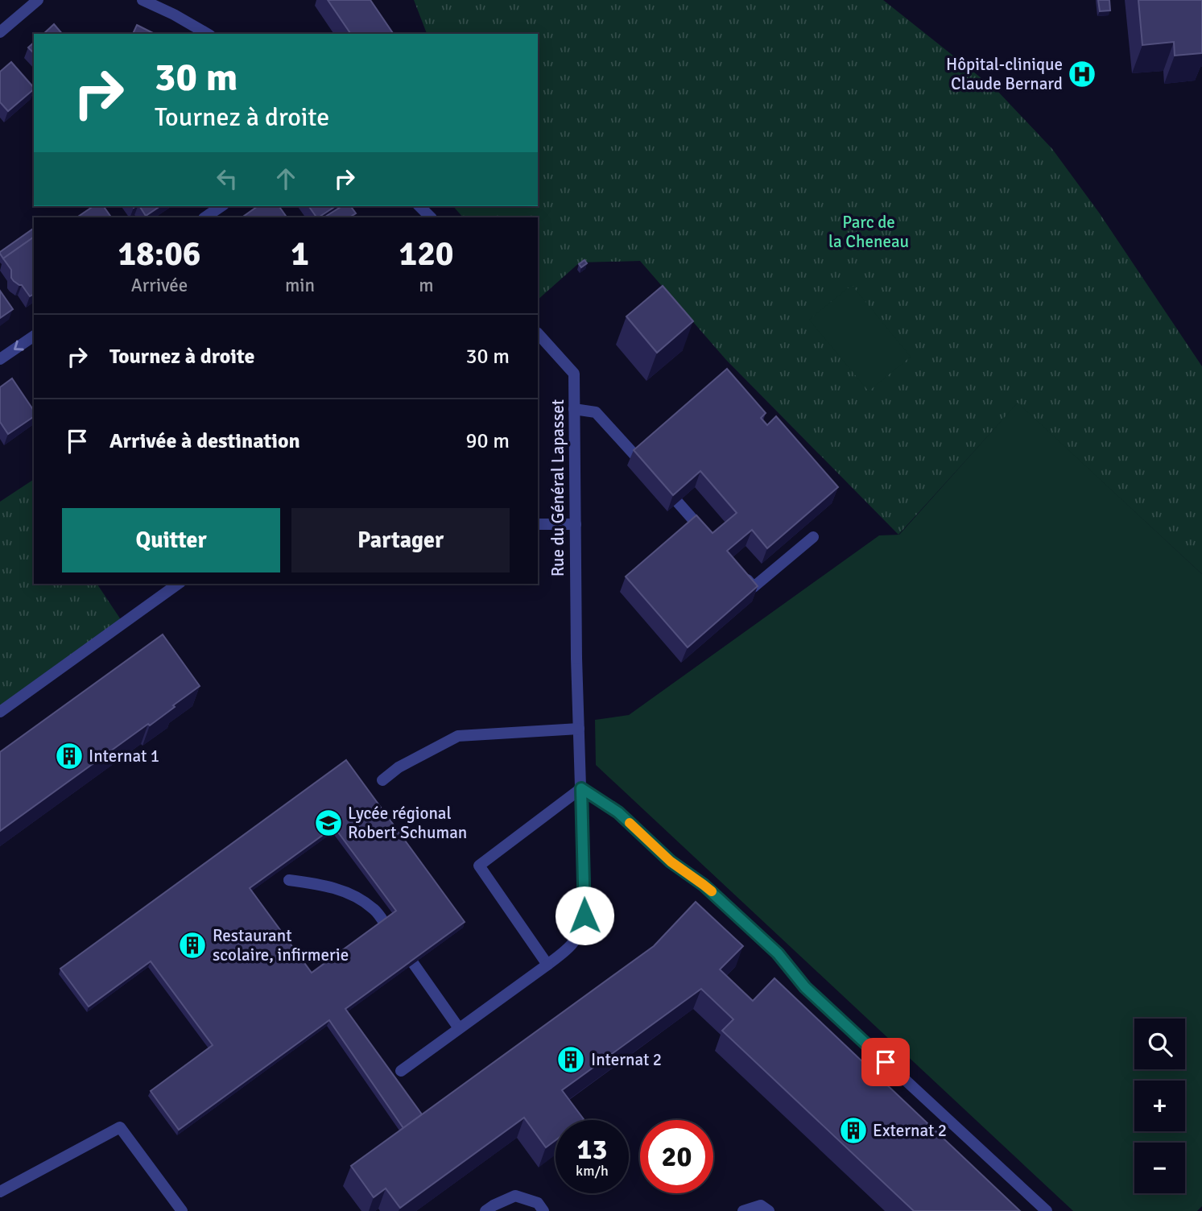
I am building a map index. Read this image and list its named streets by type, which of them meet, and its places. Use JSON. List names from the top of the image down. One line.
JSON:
{"streets":{"street":["Rue du Général Lapasset"]},"parks":["Parc de la Cheneau"],"places":{"hospital":["Hôpital-clinique Claude Bernard"],"building":["Internat 1","Restaurant scolaire, infirmerie","Internat 2","Externat 2"],"school or university":["Lycée régional Robert Schuman"]},"page":{"turn":["30 m","Tournez à droite"],"eta":["18:06","Arrivée","1","min","120","m"],"list":[{"name":"Tournez à droite","value":"30 m"},{"name":"Arrivée à destination","value":"90 m"}],"buttons":["Quitter","Partager"],"map_buttons":["+","−"],"speed":"13 km/h","limit":"20"}}
